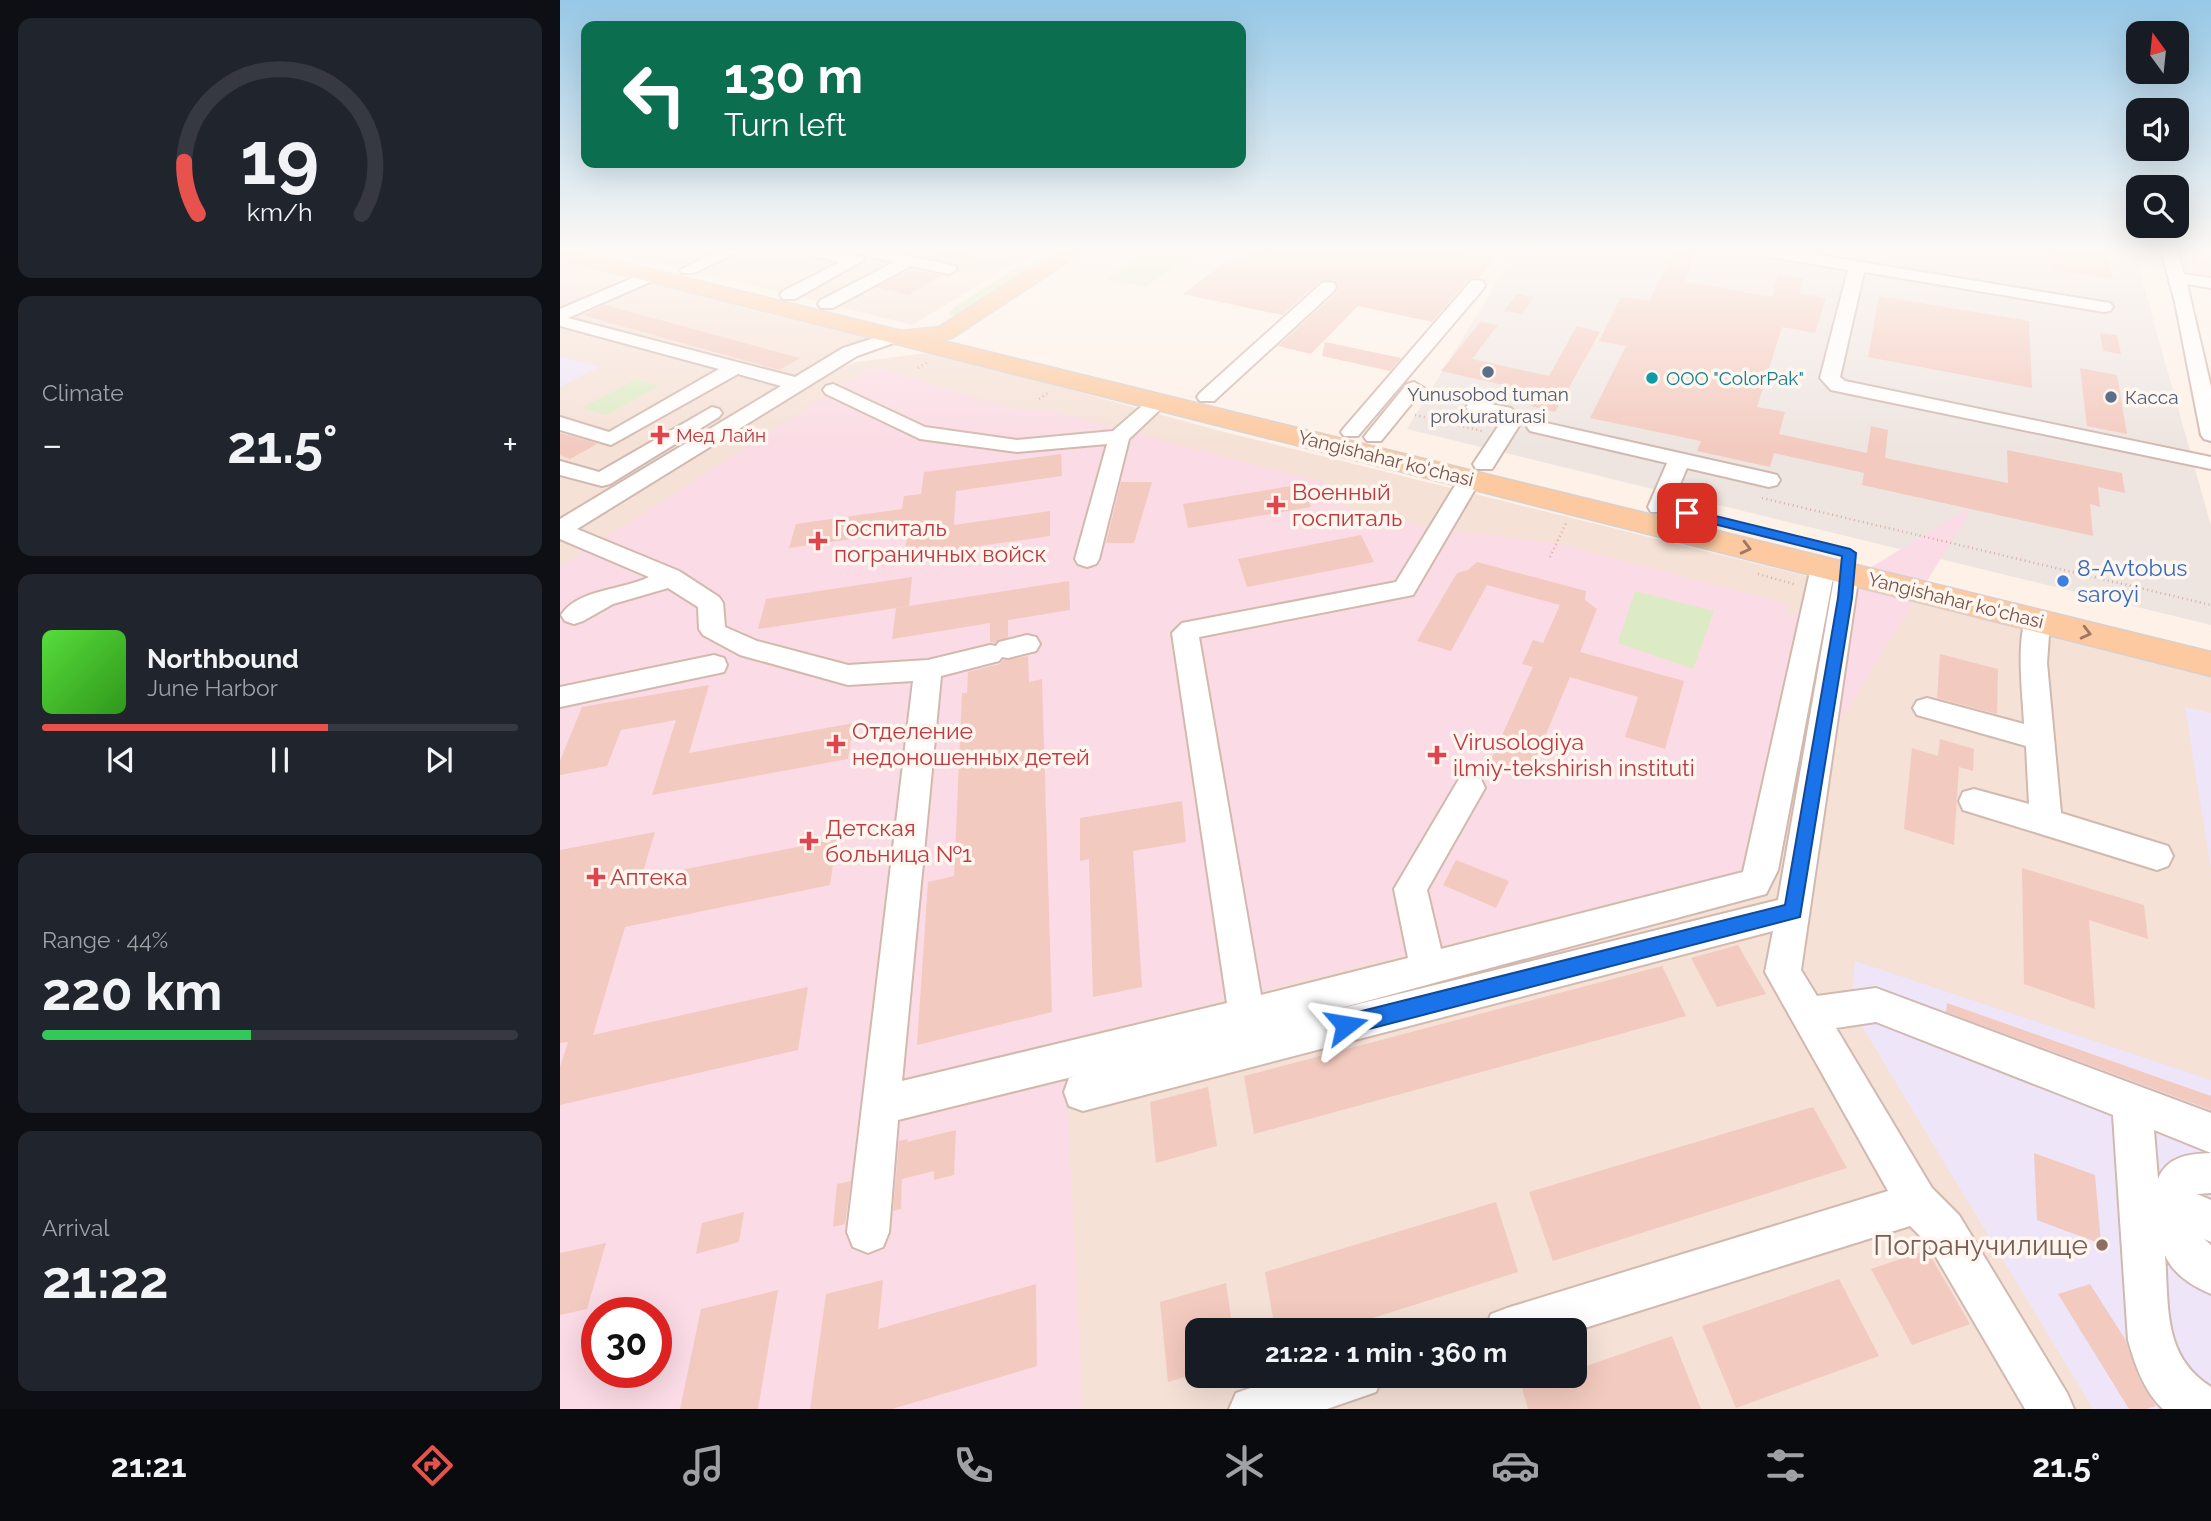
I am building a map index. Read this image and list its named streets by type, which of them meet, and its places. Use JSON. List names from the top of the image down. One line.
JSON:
{"streets":{"main road":["Yangishahar ko‘chasi"]},"places":{"other":["Yunusobod tuman prokuraturasi","OOO \"ColorPak\"","Касса","8-Avtobus saroyi","Погранучилище"],"health":["Мед Лайн","Военный госпиталь","Госпиталь пограничных войск","Отделение недоношенных детей","Virusologiya ilmiy-tekshirish instituti","Детская больница №1","Аптека"]},"north":"top","page":{"turn":["130 m","Turn left"],"tile":["Climate",["Range · 44%","220 km"],["Arrival","21:22"]],"heat":["−","21.5°","+"],"song":["Northbound","June Harbor"],"limit":"30","trip":"21:22 · 1 min · 360 m","tabs":["21:21","21.5°"],"gauge":["19","km/h"]}}
